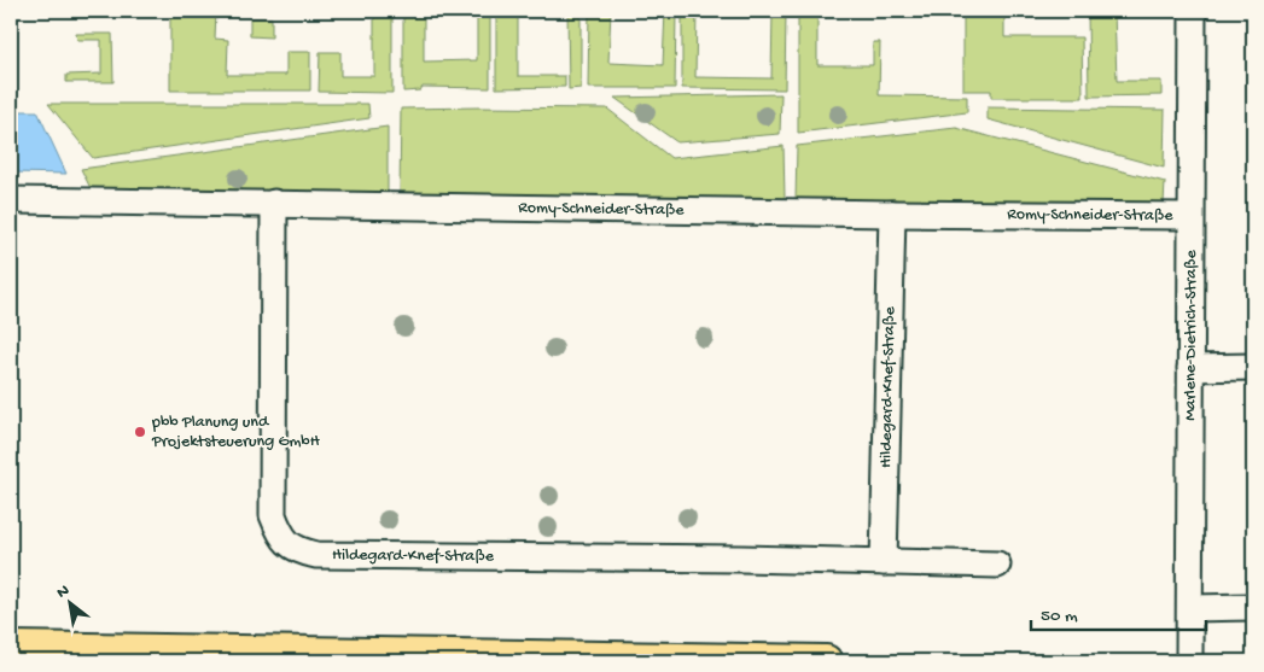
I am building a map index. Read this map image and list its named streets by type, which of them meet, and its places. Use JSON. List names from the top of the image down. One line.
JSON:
{"streets":{"street":["Romy-Schneider-Straße","Marlene-Dietrich-Straße","Hildegard-Knef-Straße"]},"crossings":[["Romy-Schneider-Straße","Marlene-Dietrich-Straße"],["Romy-Schneider-Straße","Hildegard-Knef-Straße"]],"places":["pbb Planung und Projektsteuerung GmbH"],"scale_bar":"50 m","north":"top left"}
